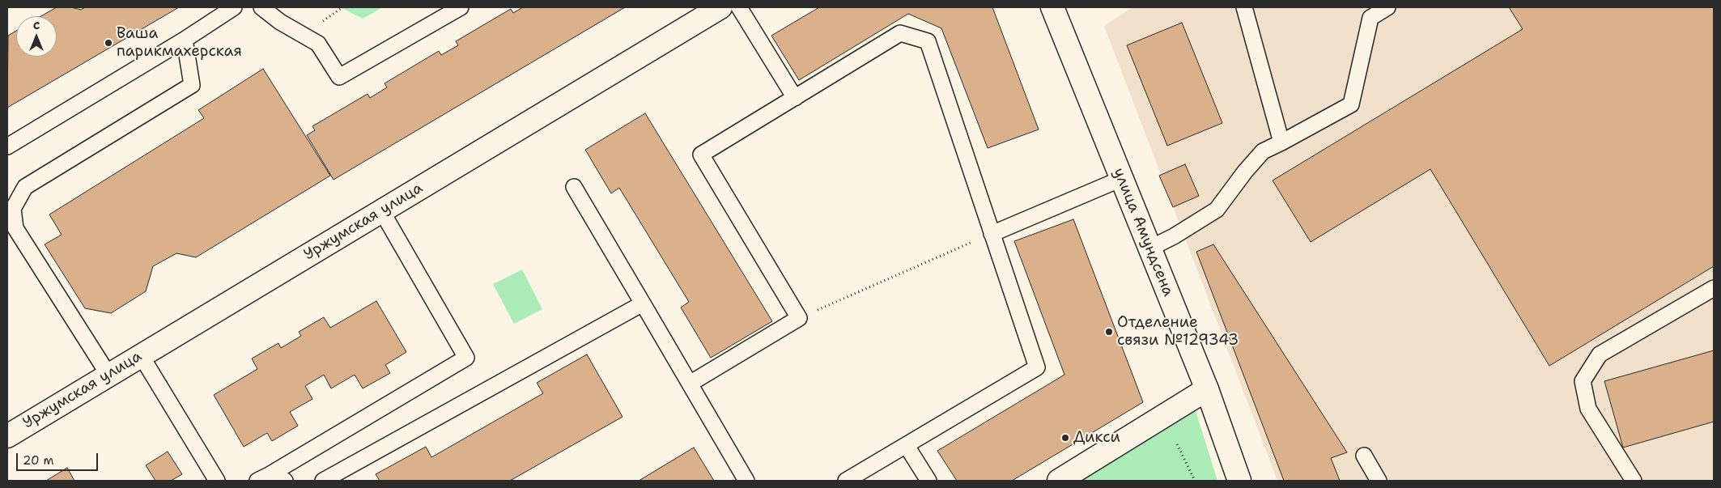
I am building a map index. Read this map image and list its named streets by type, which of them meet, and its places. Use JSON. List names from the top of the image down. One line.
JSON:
{"streets":{"street":["Уржумская улица","улица Амундсена"]},"places":["Ваша парикмахерская","Отделение связи №129343","Дикси"],"scale_bar":"20 m","north":"top"}
